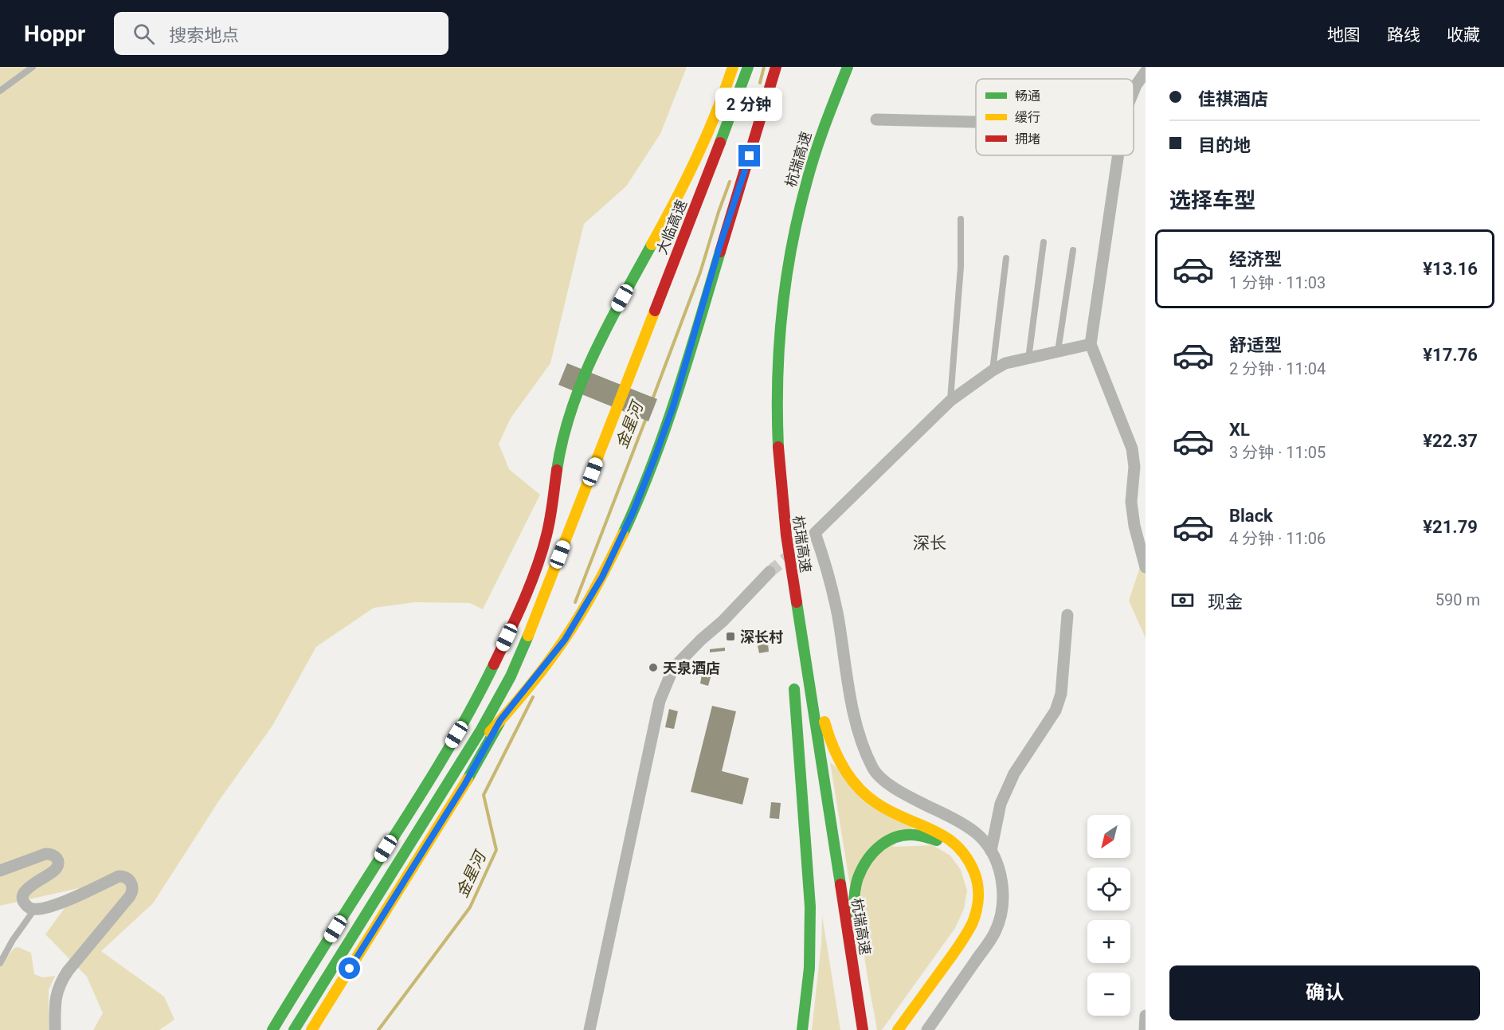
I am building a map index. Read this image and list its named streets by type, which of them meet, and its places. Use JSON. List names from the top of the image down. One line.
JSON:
{"streets":{"main road":["杭瑞高速","大临高速"]},"districts":["深长"],"water":["金星河"],"places":{"transit":["深长村"],"other":["天泉酒店"]},"legend":["畅通","缓行","拥堵"],"north":"bottom left","page":{"header":"Hoppr","search":"搜索地点","nav":["地图","路线","收藏"],"banner":["佳祺酒店","目的地"],"bubble":"2 分钟","heading":"选择车型","list":[{"name":"经济型","note":"1 分钟 · 11:03","value":"¥13.16"},{"name":"舒适型","note":"2 分钟 · 11:04","value":"¥17.76"},{"name":"XL","note":"3 分钟 · 11:05","value":"¥22.37"},{"name":"Black","note":"4 分钟 · 11:06","value":"¥21.79"}],"pay":["现金","590 m"],"map_buttons":["+","−"],"buttons":"确认"}}
